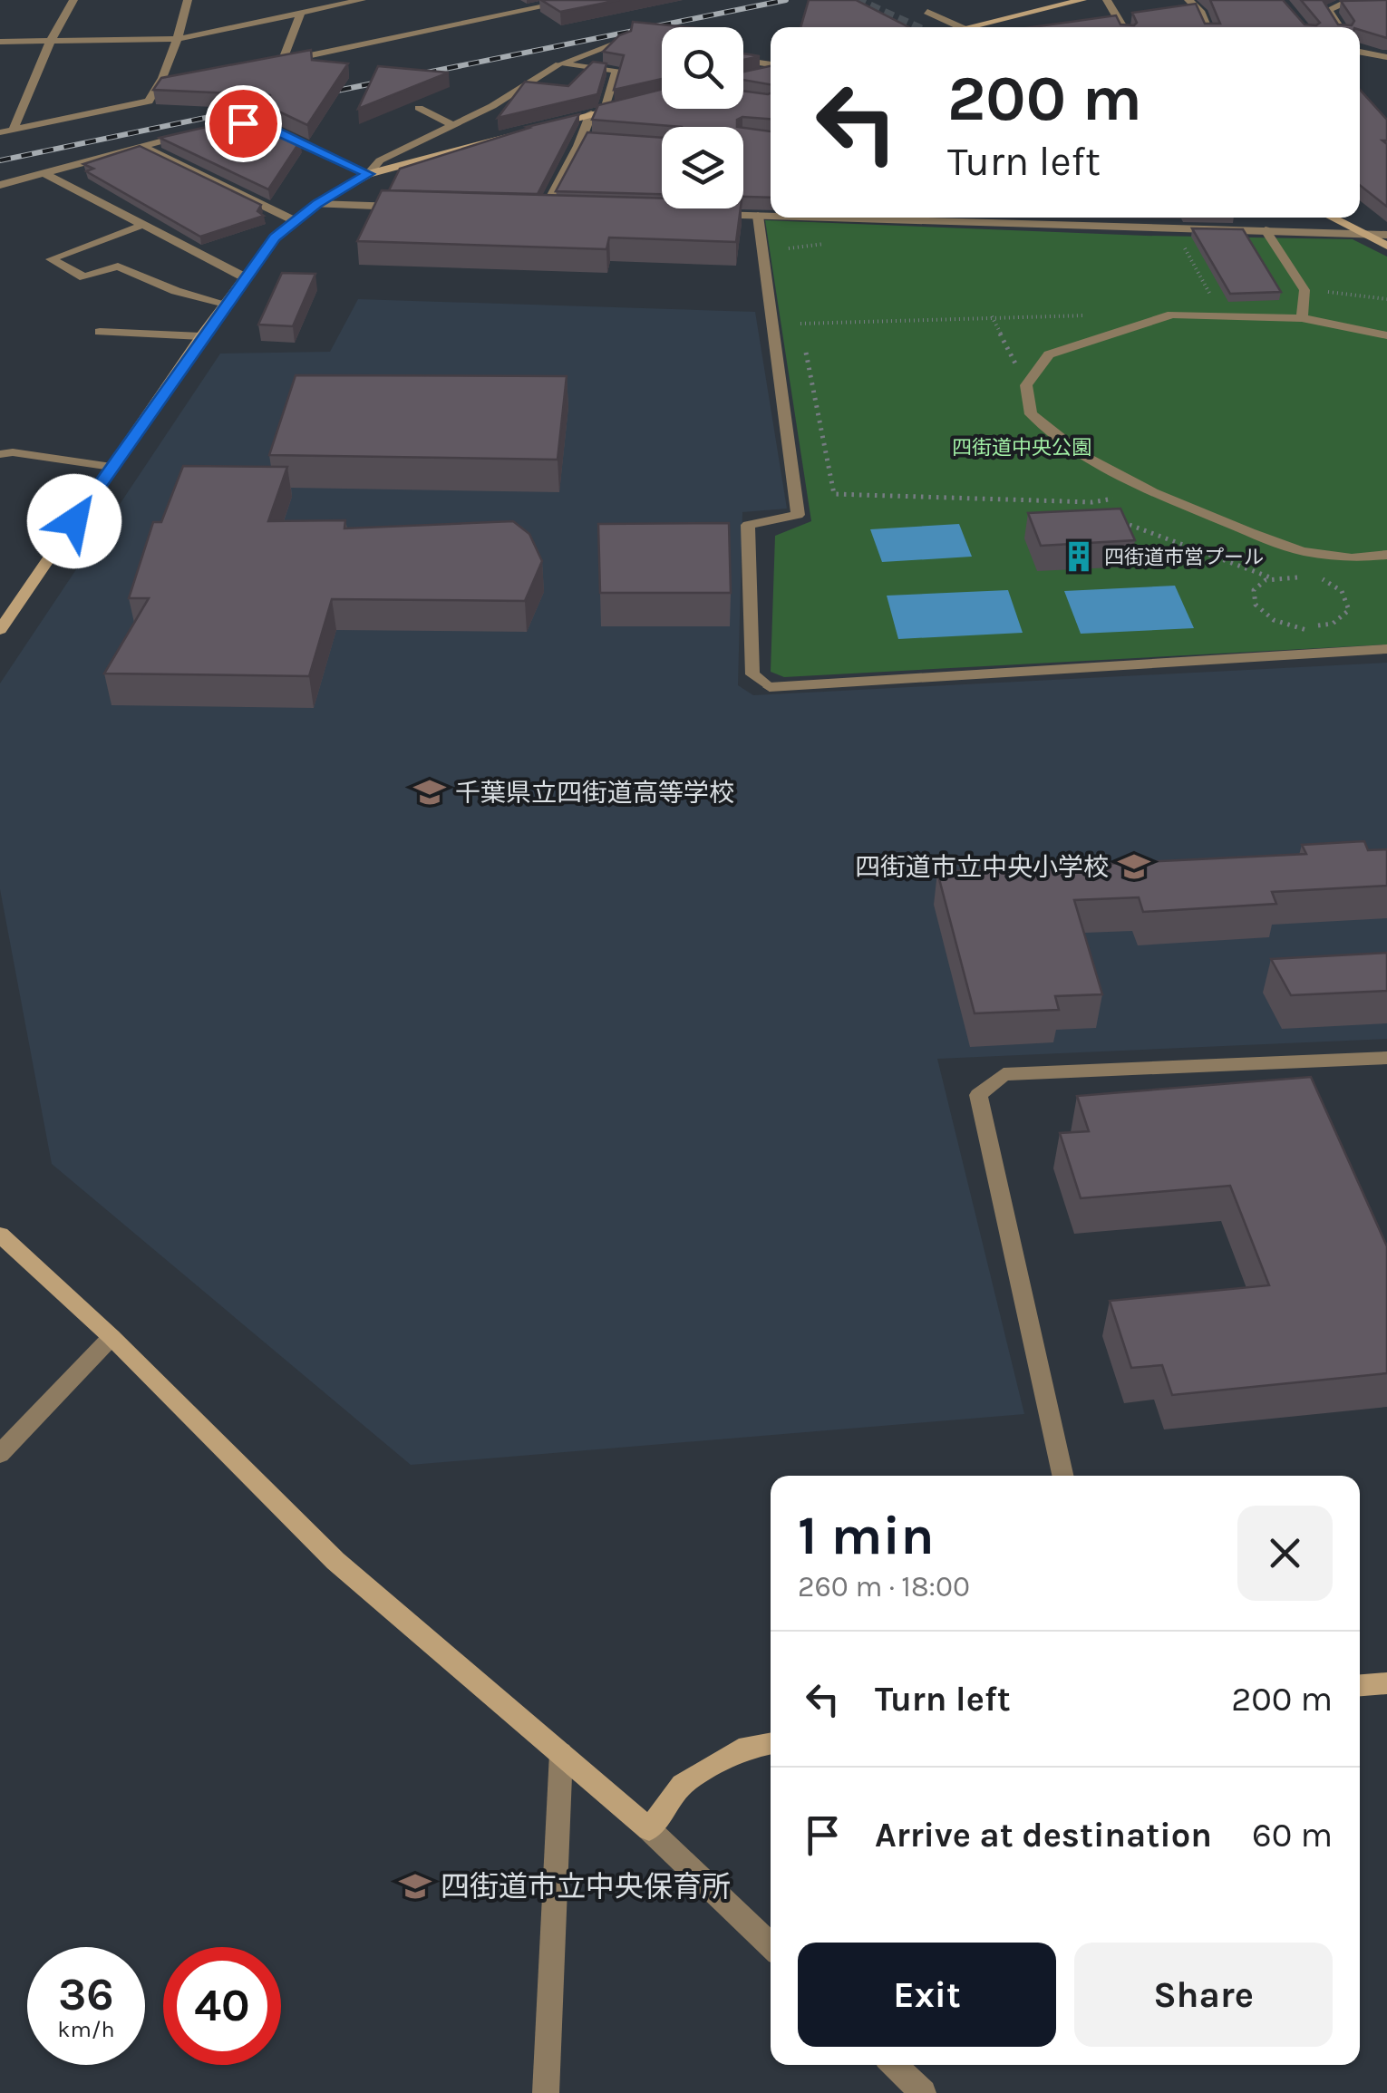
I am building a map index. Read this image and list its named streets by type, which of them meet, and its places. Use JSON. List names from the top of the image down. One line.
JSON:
{"parks":["四街道中央公園"],"places":{"building":["四街道市営プール"],"school or university":["千葉県立四街道高等学校","四街道市立中央小学校","四街道市立中央保育所"]},"page":{"turn":["200 m","Turn left"],"heading":["1 min","260 m · 18:00"],"list":[{"name":"Turn left","value":"200 m"},{"name":"Arrive at destination","value":"60 m"}],"buttons":["Exit","Share"],"speed":"36 km/h","limit":"40"}}
